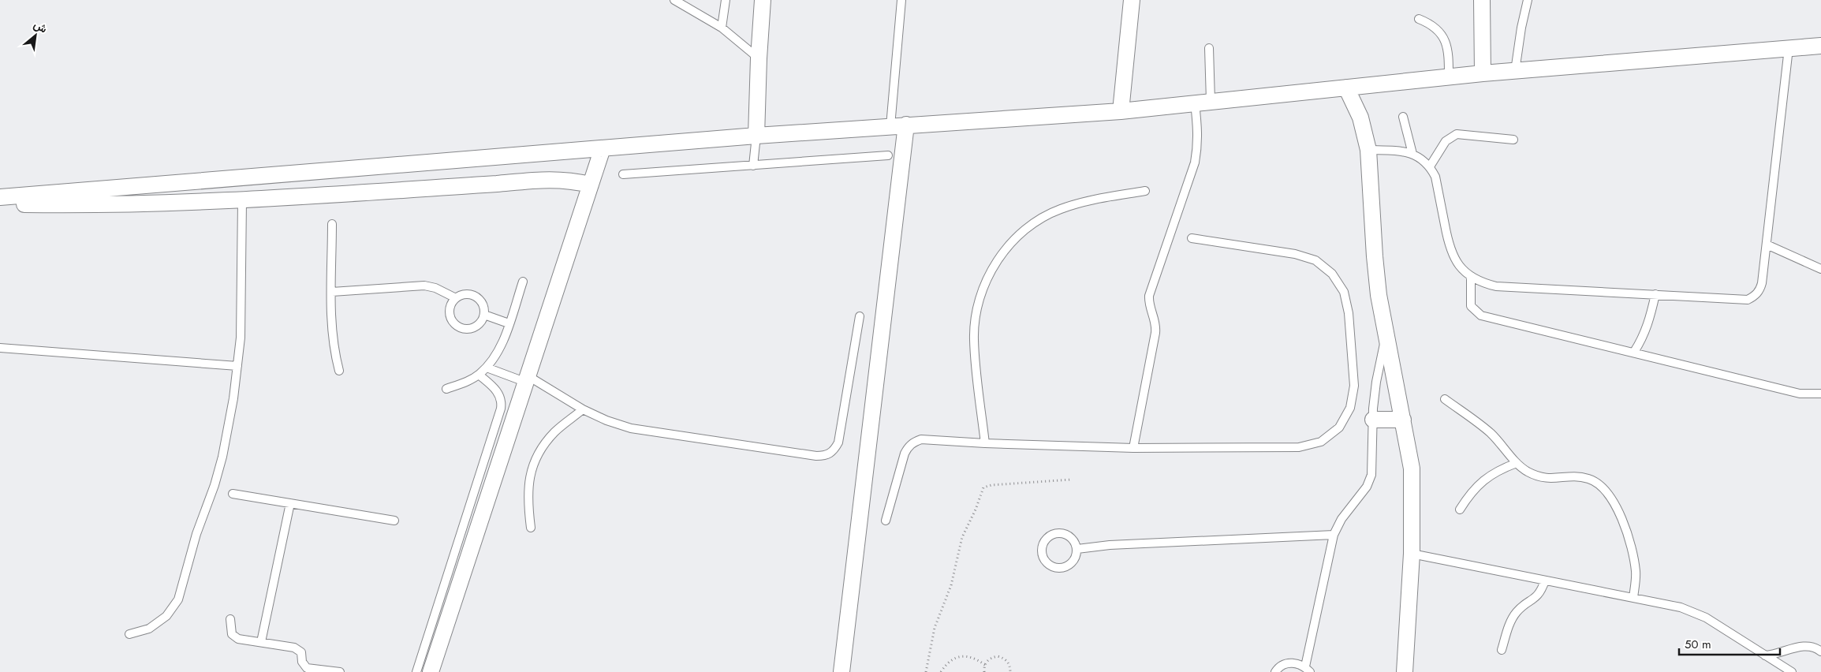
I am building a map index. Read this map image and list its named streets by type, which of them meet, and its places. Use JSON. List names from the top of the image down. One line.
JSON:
{"scale_bar":"50 m","north":"top right"}
